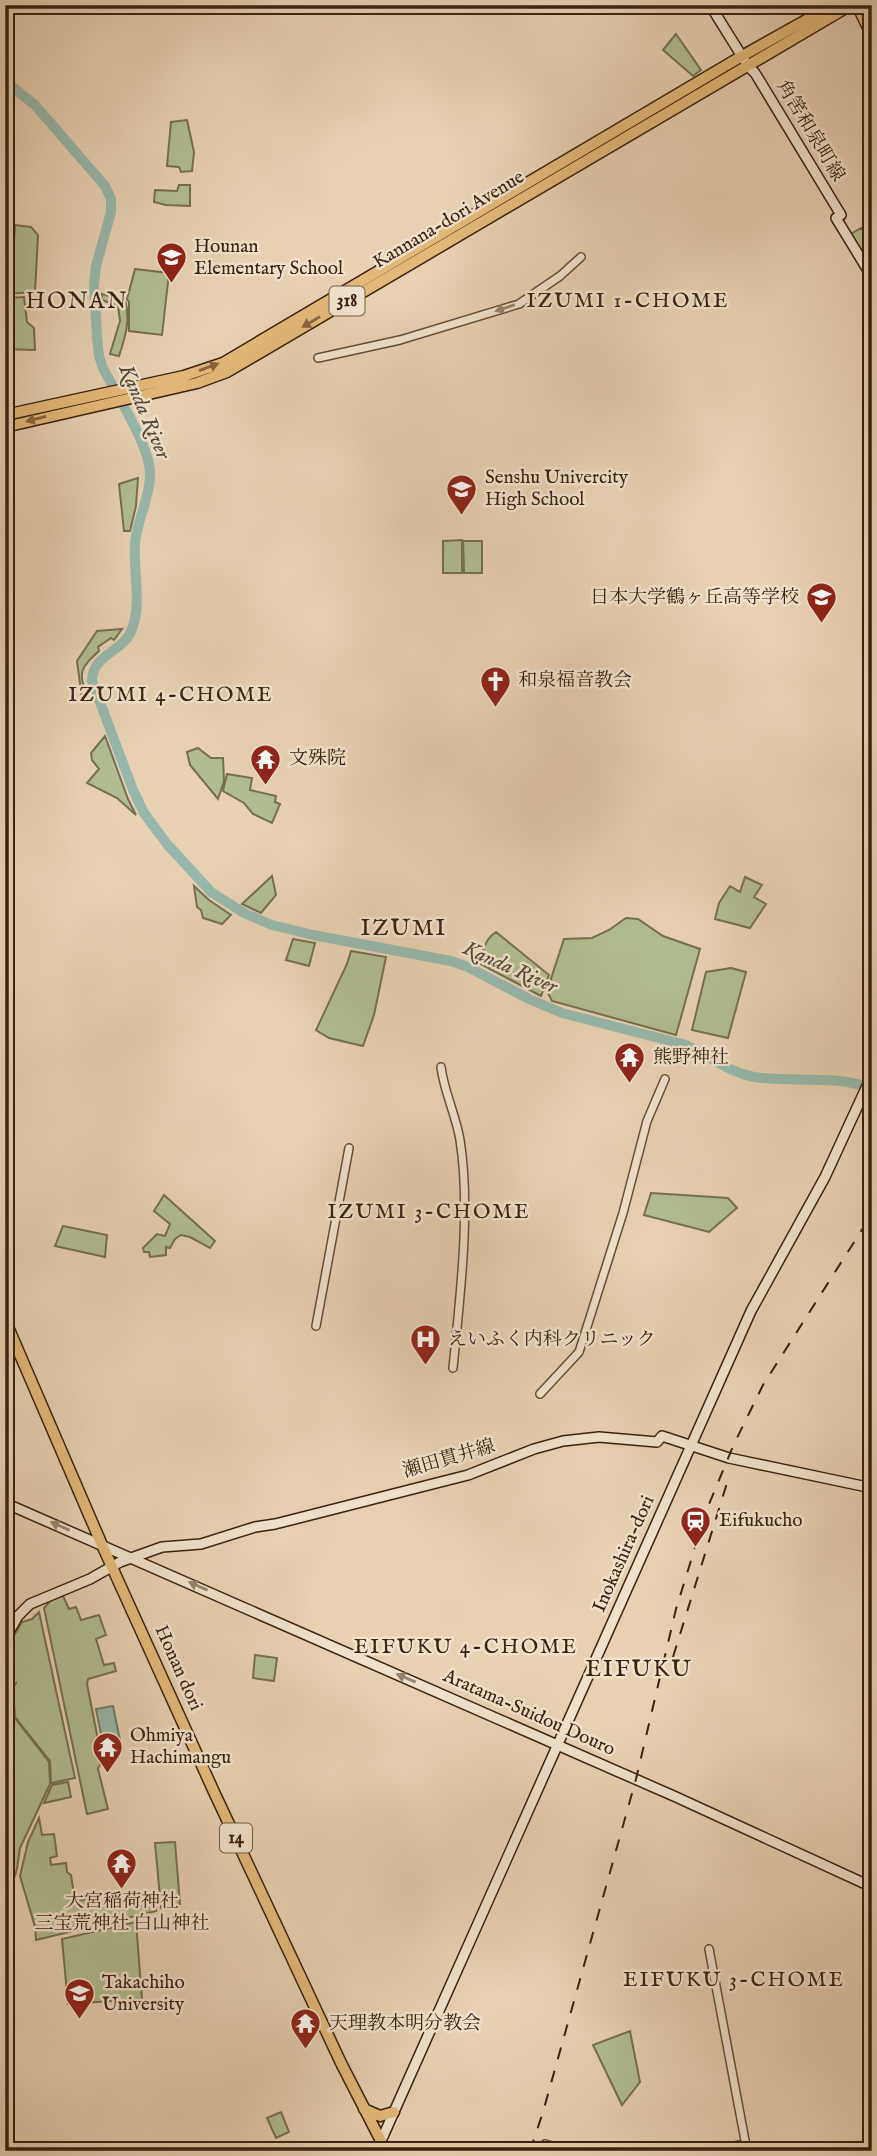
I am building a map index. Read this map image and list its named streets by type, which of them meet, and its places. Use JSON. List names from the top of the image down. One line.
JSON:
{"streets":{"main road":["角筈和泉町線","Kannana-dori Avenue","318","瀬田貫井線","Inokashira-dori","Honan dori","Aratama-Suidou Douro","14"]},"crossings":[["角筈和泉町線","Kannana-dori Avenue"],["角筈和泉町線","318"],["Kannana-dori Avenue","318"],["瀬田貫井線","Inokashira-dori"],["瀬田貫井線","Honan dori"],["瀬田貫井線","Aratama-Suidou Douro"],["Inokashira-dori","Honan dori"],["Inokashira-dori","Aratama-Suidou Douro"],["Honan dori","Aratama-Suidou Douro"]],"one_way":["Aratama-Suidou Douro"],"districts":["HONAN","IZUMI 1-CHOME","IZUMI 4-CHOME","IZUMI","IZUMI 3-CHOME","EIFUKU 4-CHOME","EIFUKU","EIFUKU 3-CHOME"],"water":["Kanda River"],"places":{"school or university":["Hounan Elementary School","Senshu Univercity High School","日本大学鶴ヶ丘高等学校","Takachiho University"],"church":["和泉福音教会"],"temple":["文殊院","熊野神社","Ohmiya Hachimangu","大宮稲荷神社 三宝荒神社 白山神社","天理教本明分教会"],"hospital":["えいふく内科クリニック"],"station":["Eifukucho"]}}
